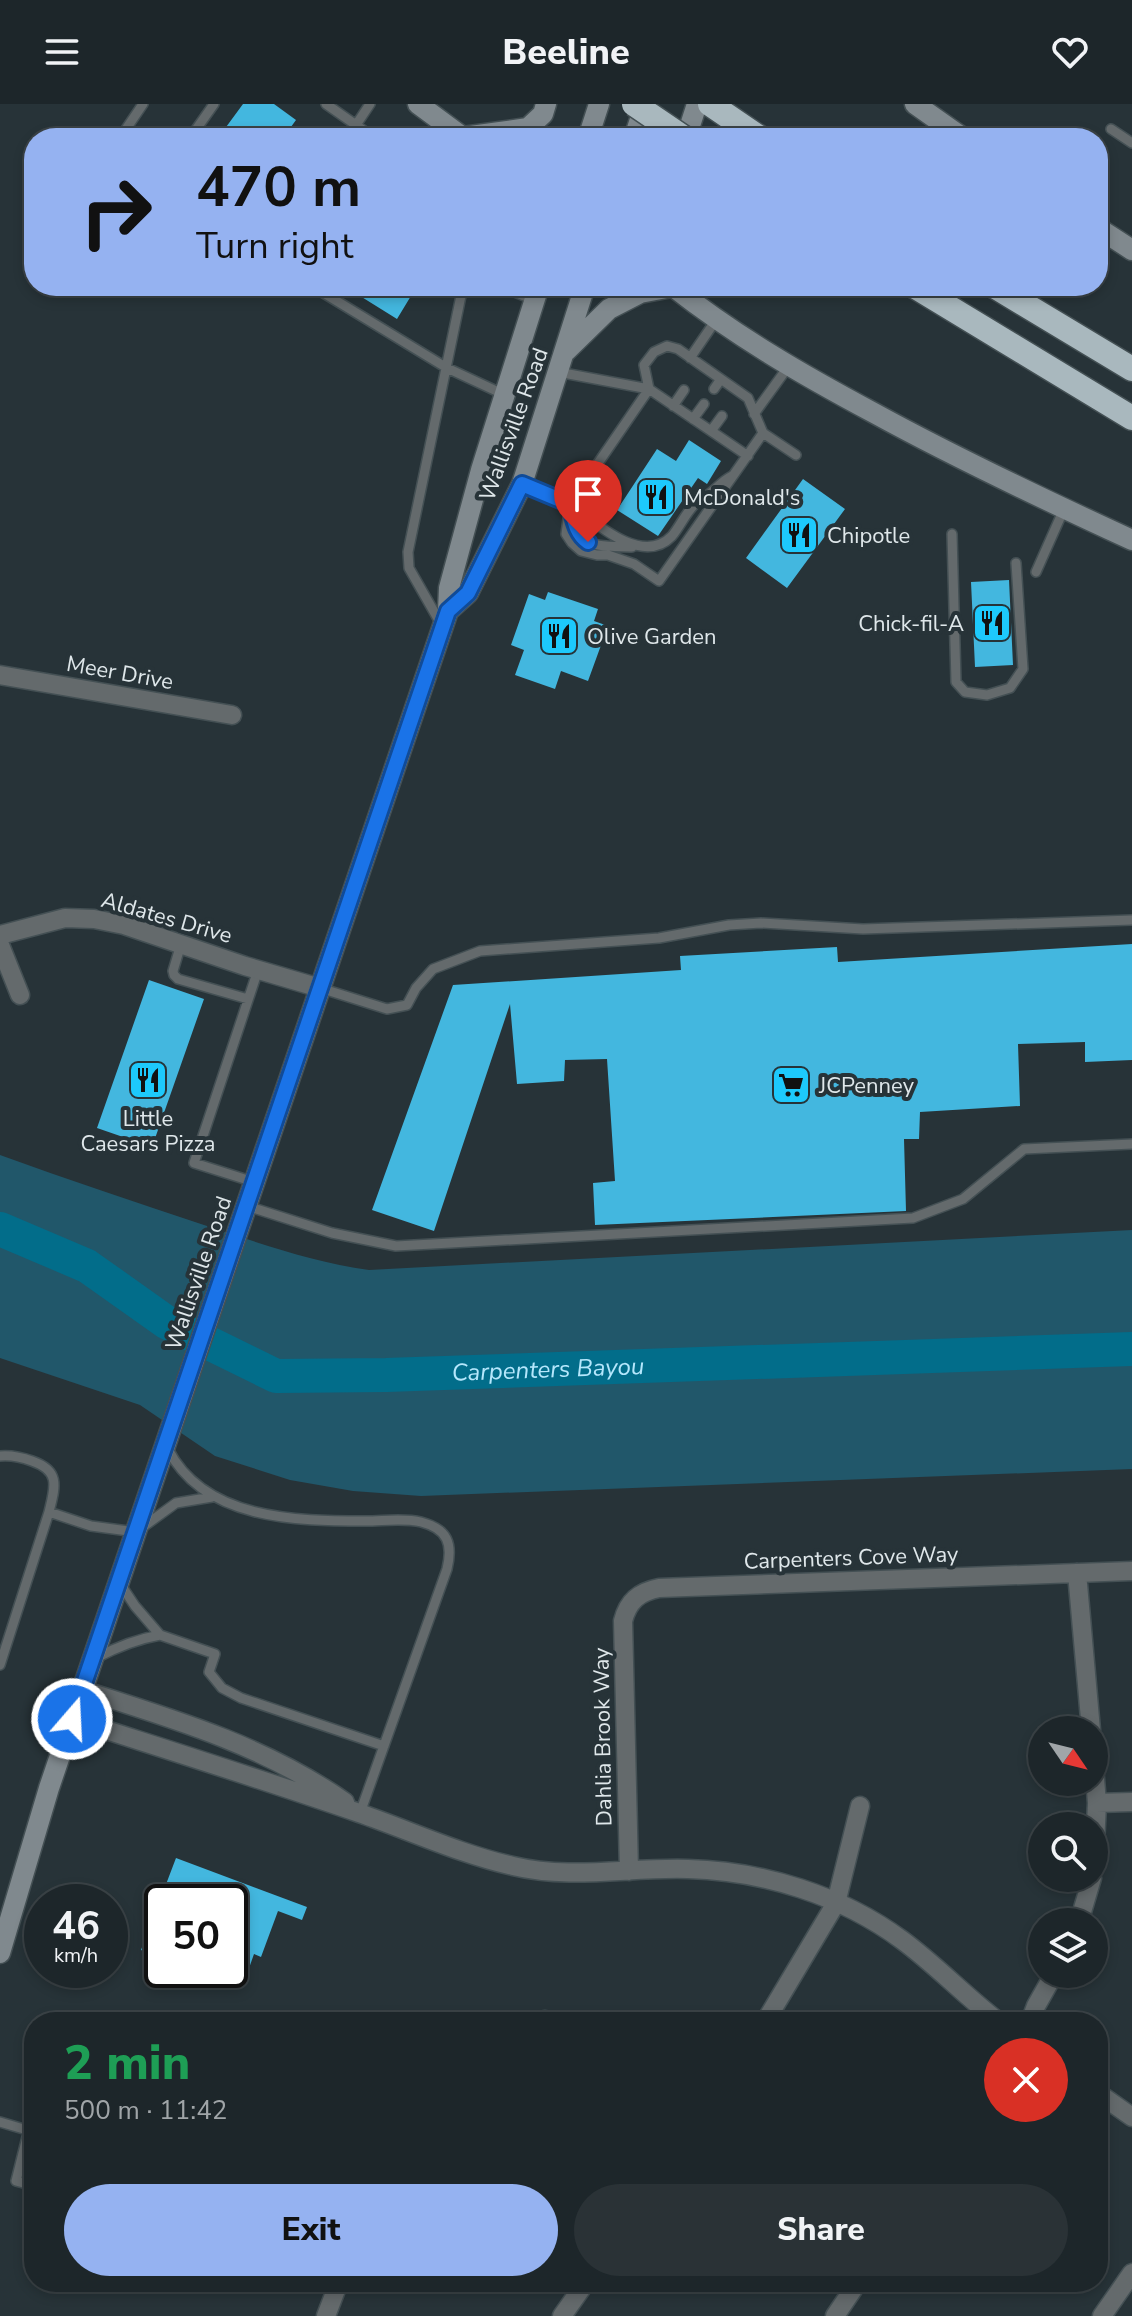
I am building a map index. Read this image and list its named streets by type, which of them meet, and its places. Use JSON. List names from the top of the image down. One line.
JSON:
{"streets":{"main road":["Wallisville Road"],"street":["Meer Drive","Aldates Drive","Carpenters Cove Way","Dahlia Brook Way"]},"crossings":[["Wallisville Road","Aldates Drive"],["Carpenters Cove Way","Dahlia Brook Way"]],"water":["Carpenters Bayou"],"places":{"restaurant":["McDonald's","Chipotle","Chick-fil-A","Olive Garden","Little Caesars Pizza"],"supermarket":["JCPenney"]},"north":"bottom right","page":{"header":"Beeline","turn":["470 m","Turn right"],"speed":"46 km/h","limit":"50","heading":["2 min","500 m · 11:42"],"buttons":["Exit","Share"]}}
